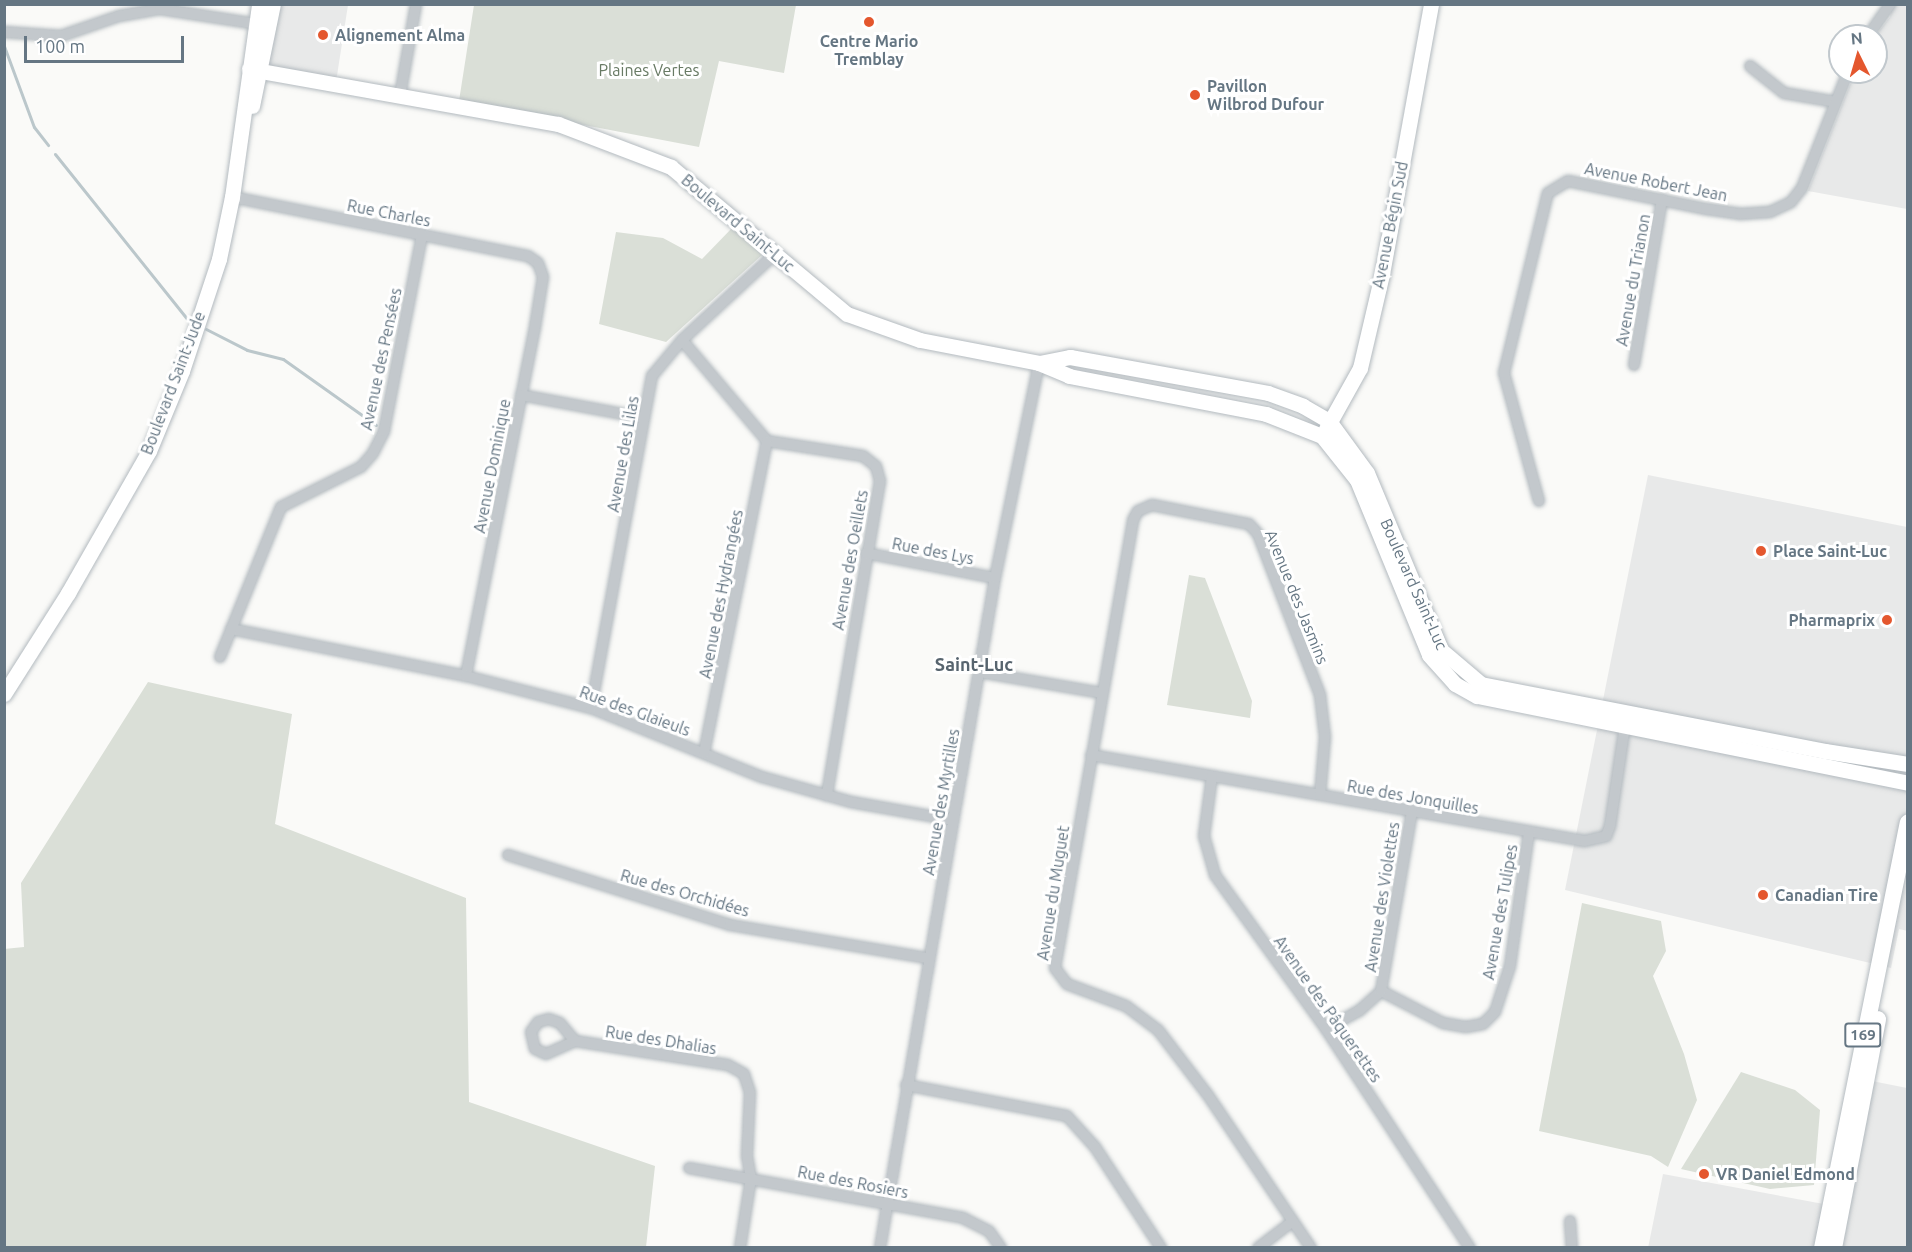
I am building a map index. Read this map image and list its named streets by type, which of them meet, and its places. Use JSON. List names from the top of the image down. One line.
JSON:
{"streets":{"main road":["169"],"street":["Avenue Robert Jean","Rue Charles","Boulevard Saint-Luc","Avenue Bégin Sud","Avenue du Trianon","Avenue des Pensées","Boulevard Saint-Jude","Avenue des Lilas","Avenue Dominique","Rue des Lys","Avenue des Oeillets","Avenue des Hydrangées","Avenue des Jasmins","Rue des Glaieuls","Rue des Jonquilles","Avenue des Myrtilles","Rue des Orchidées","Avenue du Muguet","Avenue des Violettes","Avenue des Tulipes","Avenue des Pâquerettes","Rue des Dhalias","Rue des Rosiers"]},"crossings":[["Avenue Robert Jean","Avenue du Trianon"],["Rue Charles","Avenue des Pensées"],["Rue Charles","Boulevard Saint-Jude"],["Rue Charles","Avenue Dominique"],["Boulevard Saint-Luc","Avenue Bégin Sud"],["Boulevard Saint-Luc","Boulevard Saint-Jude"],["Boulevard Saint-Luc","Avenue des Lilas"],["Boulevard Saint-Luc","Rue des Jonquilles"],["Boulevard Saint-Luc","Avenue des Myrtilles"],["Avenue des Pensées","Rue des Glaieuls"],["Avenue des Lilas","Rue des Glaieuls"],["Avenue Dominique","Rue des Glaieuls"],["Rue des Lys","Avenue des Oeillets"],["Rue des Lys","Avenue des Myrtilles"],["Avenue des Oeillets","Avenue des Hydrangées"],["Avenue des Oeillets","Rue des Glaieuls"],["Avenue des Hydrangées","Rue des Glaieuls"],["Avenue des Jasmins","Rue des Jonquilles"],["Avenue des Jasmins","Avenue du Muguet"],["Rue des Glaieuls","Avenue des Myrtilles"],["Rue des Jonquilles","Avenue du Muguet"],["Rue des Jonquilles","Avenue des Violettes"],["Rue des Jonquilles","Avenue des Tulipes"],["Rue des Jonquilles","Avenue des Pâquerettes"],["Avenue des Myrtilles","Rue des Orchidées"],["Avenue des Myrtilles","Rue des Rosiers"],["Avenue des Violettes","Avenue des Tulipes"],["Avenue des Violettes","Avenue des Pâquerettes"],["Rue des Dhalias","Rue des Rosiers"]],"districts":["Saint-Luc"],"parks":["Plaines Vertes"],"places":["Centre Mario Tremblay","Alignement Alma","Pavillon Wilbrod Dufour","Place Saint-Luc","Pharmaprix","Canadian Tire","VR Daniel Edmond"],"scale_bar":"100 m","north":"top"}
